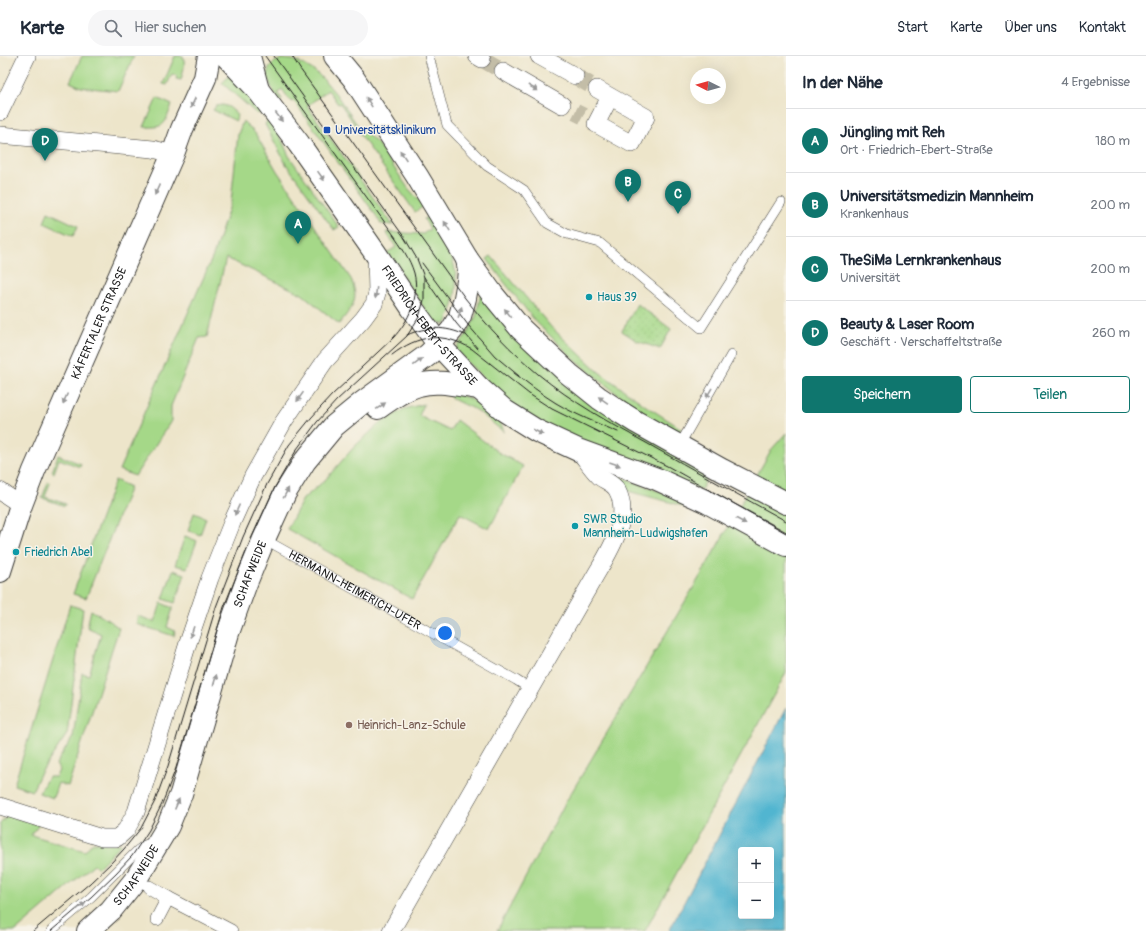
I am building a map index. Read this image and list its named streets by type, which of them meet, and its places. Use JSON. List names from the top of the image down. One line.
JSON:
{"streets":{"main road":["KÄFERTALER STRASSE","FRIEDRICH-EBERT-STRASSE","SCHAFWEIDE"],"lane":["HERMANN-HEIMERICH-UFER"]},"crossings":[["KÄFERTALER STRASSE","FRIEDRICH-EBERT-STRASSE"],["FRIEDRICH-EBERT-STRASSE","SCHAFWEIDE"],["SCHAFWEIDE","HERMANN-HEIMERICH-UFER"]],"one_way":["KÄFERTALER STRASSE","SCHAFWEIDE"],"places":{"transit":["Universitätsklinikum"],"other":["Haus 39","SWR Studio Mannheim-Ludwigshafen","Friedrich Abel","Heinrich-Lanz-Schule"]},"north":"left","page":{"header":"Karte","search":"Hier suchen","nav":["Start","Karte","Über uns","Kontakt"],"heading":["In der Nähe","4 Ergebnisse"],"list":[{"mark":"A","name":"Jüngling mit Reh","note":"Ort · Friedrich-Ebert-Straße","value":"180 m"},{"mark":"B","name":"Universitätsmedizin Mannheim","note":"Krankenhaus","value":"200 m"},{"mark":"C","name":"TheSiMa Lernkrankenhaus","note":"Universität","value":"200 m"},{"mark":"D","name":"Beauty & Laser Room","note":"Geschäft · Verschaffeltstraße","value":"260 m"}],"pins":["D","B","C","A"],"buttons":["Speichern","Teilen"],"map_buttons":["+","−"]}}
